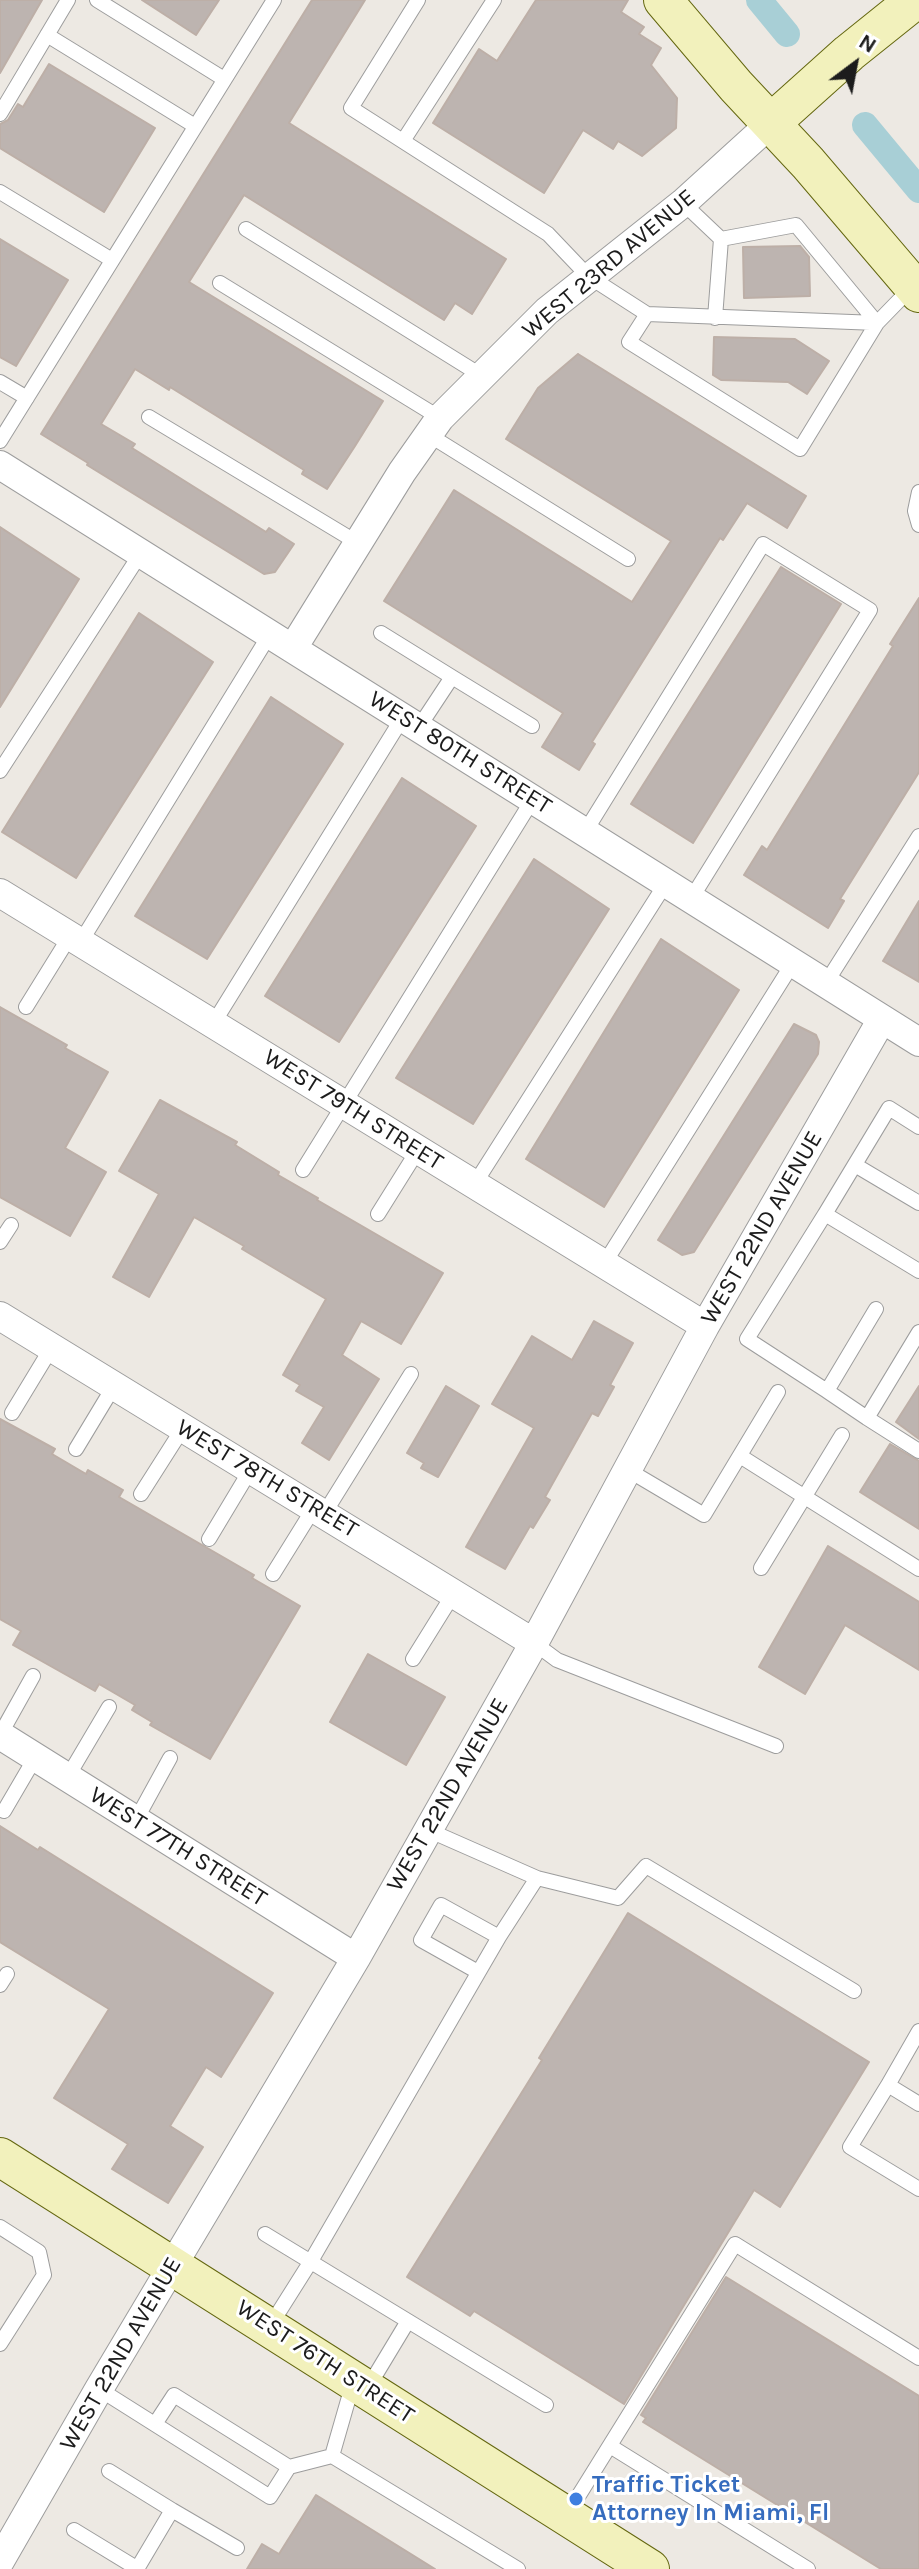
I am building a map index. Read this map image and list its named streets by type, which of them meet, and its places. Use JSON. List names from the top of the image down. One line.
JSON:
{"streets":{"street":["WEST 23RD AVENUE","WEST 80TH STREET","WEST 79TH STREET","WEST 22ND AVENUE","WEST 78TH STREET","WEST 77TH STREET","WEST 76TH STREET"]},"crossings":[["WEST 23RD AVENUE","WEST 80TH STREET"],["WEST 80TH STREET","WEST 22ND AVENUE"],["WEST 79TH STREET","WEST 22ND AVENUE"],["WEST 22ND AVENUE","WEST 78TH STREET"],["WEST 22ND AVENUE","WEST 77TH STREET"],["WEST 22ND AVENUE","WEST 76TH STREET"]],"places":["Traffic Ticket Attorney In Miami, Fl"],"north":"top right"}
